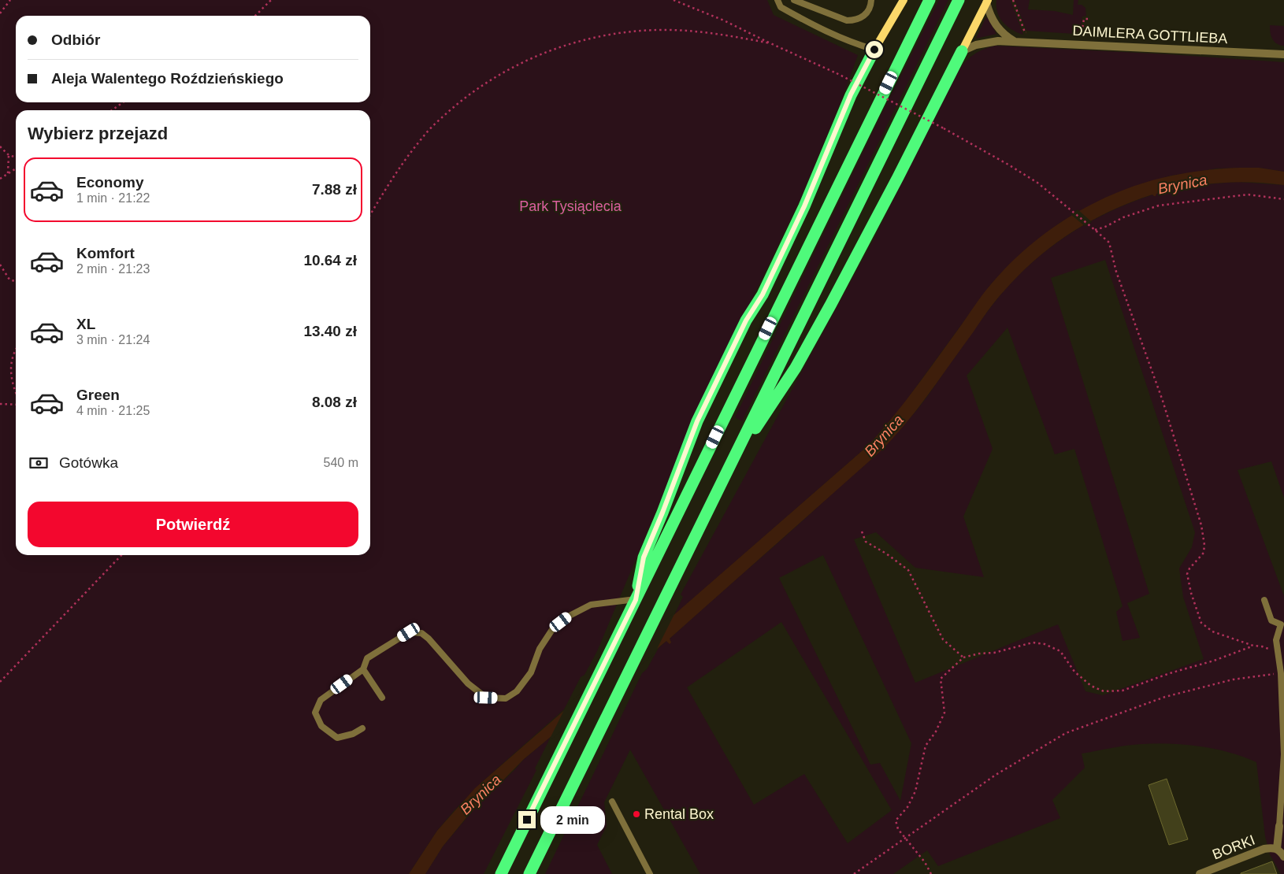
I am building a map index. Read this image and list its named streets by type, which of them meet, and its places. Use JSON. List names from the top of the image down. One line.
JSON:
{"streets":{"street":["DAIMLERA GOTTLIEBA","BORKI"]},"water":["Brynica"],"parks":["Park Tysiąclecia"],"places":["Rental Box"],"page":{"banner":["Odbiór","Aleja Walentego Roździeńskiego"],"heading":"Wybierz przejazd","list":[{"name":"Economy","note":"1 min · 21:22","value":"7.88 zł"},{"name":"Komfort","note":"2 min · 21:23","value":"10.64 zł"},{"name":"XL","note":"3 min · 21:24","value":"13.40 zł"},{"name":"Green","note":"4 min · 21:25","value":"8.08 zł"}],"pay":["Gotówka","540 m"],"buttons":"Potwierdź","bubble":"2 min"}}
